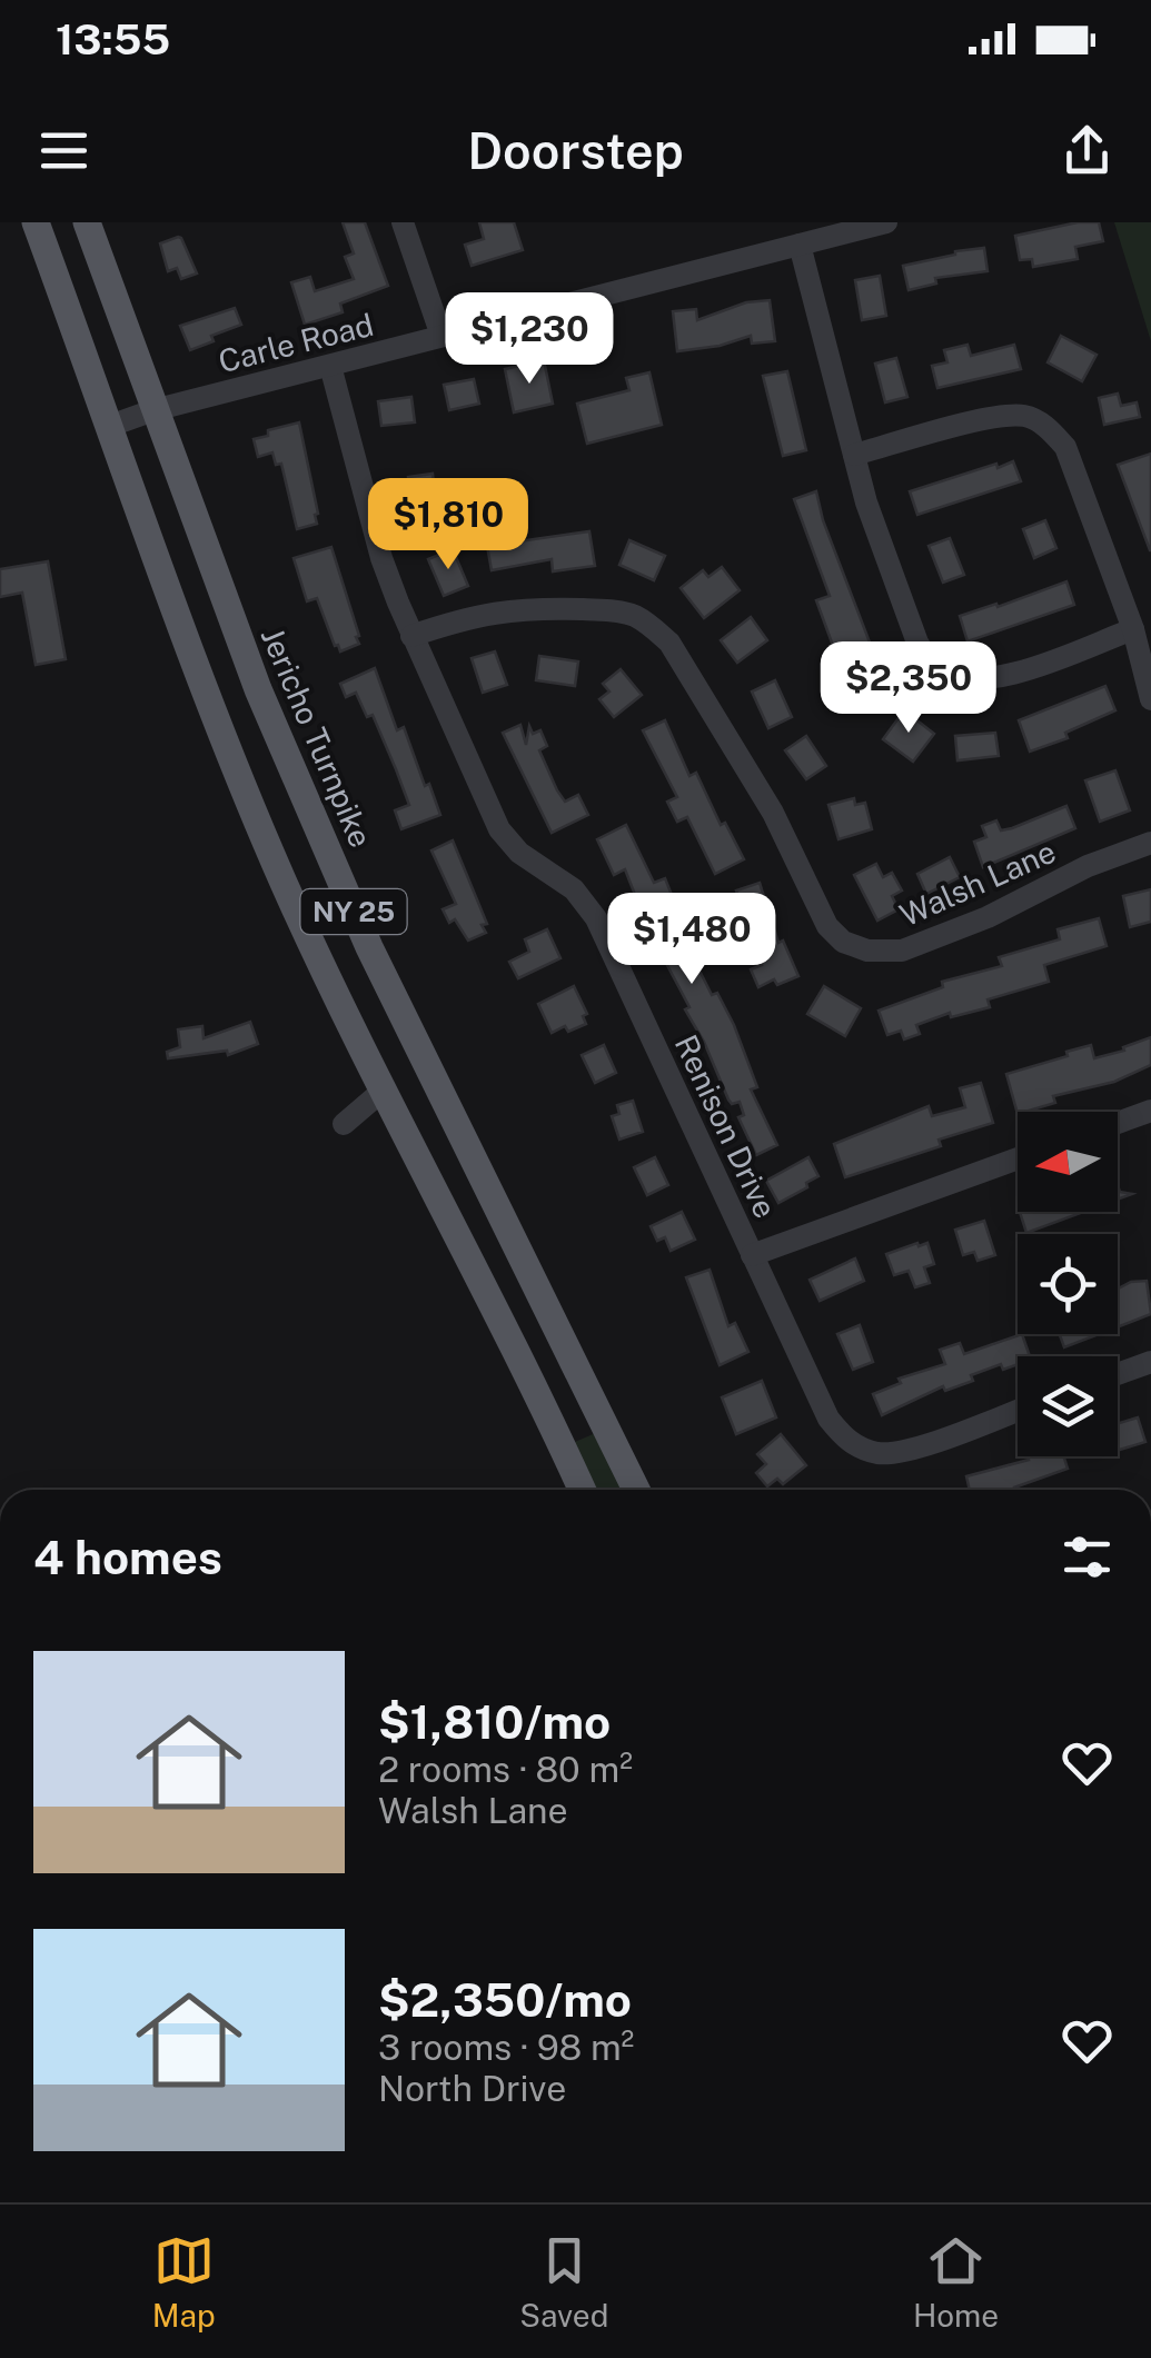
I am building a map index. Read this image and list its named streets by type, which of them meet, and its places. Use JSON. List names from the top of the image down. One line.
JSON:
{"streets":{"main road":["Jericho Turnpike","NY 25"],"street":["Carle Road","Walsh Lane","Renison Drive"]},"crossings":[["Carle Road","Jericho Turnpike"],["Carle Road","NY 25"],["Carle Road","Renison Drive"],["Walsh Lane","Renison Drive"]],"north":"left","page":{"status":"13:55","header":"Doorstep","price":["$1,230","$1,810","$2,350","$1,480"],"heading":"4 homes","list":[{"name":"$1,810/mo","note":"2 rooms · 80 m² · Walsh Lane"},{"name":"$2,350/mo","note":"3 rooms · 98 m² · North Drive"}],"tabs":["Map","Saved","Home"]}}
